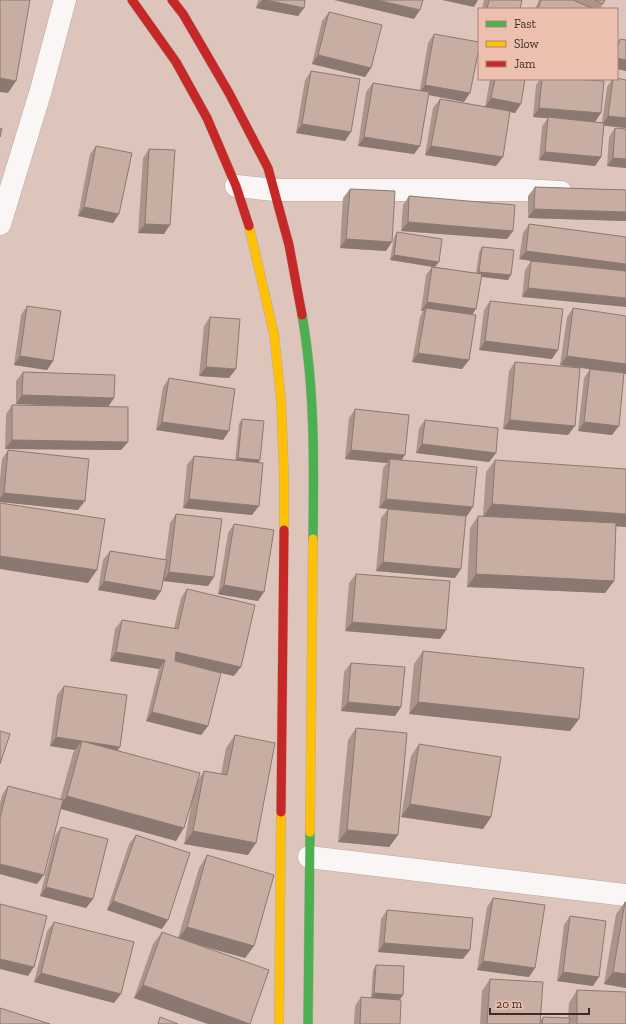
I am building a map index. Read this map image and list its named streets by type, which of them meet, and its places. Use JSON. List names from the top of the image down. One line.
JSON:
{"legend":["Fast","Slow","Jam"],"scale_bar":"20 m"}
